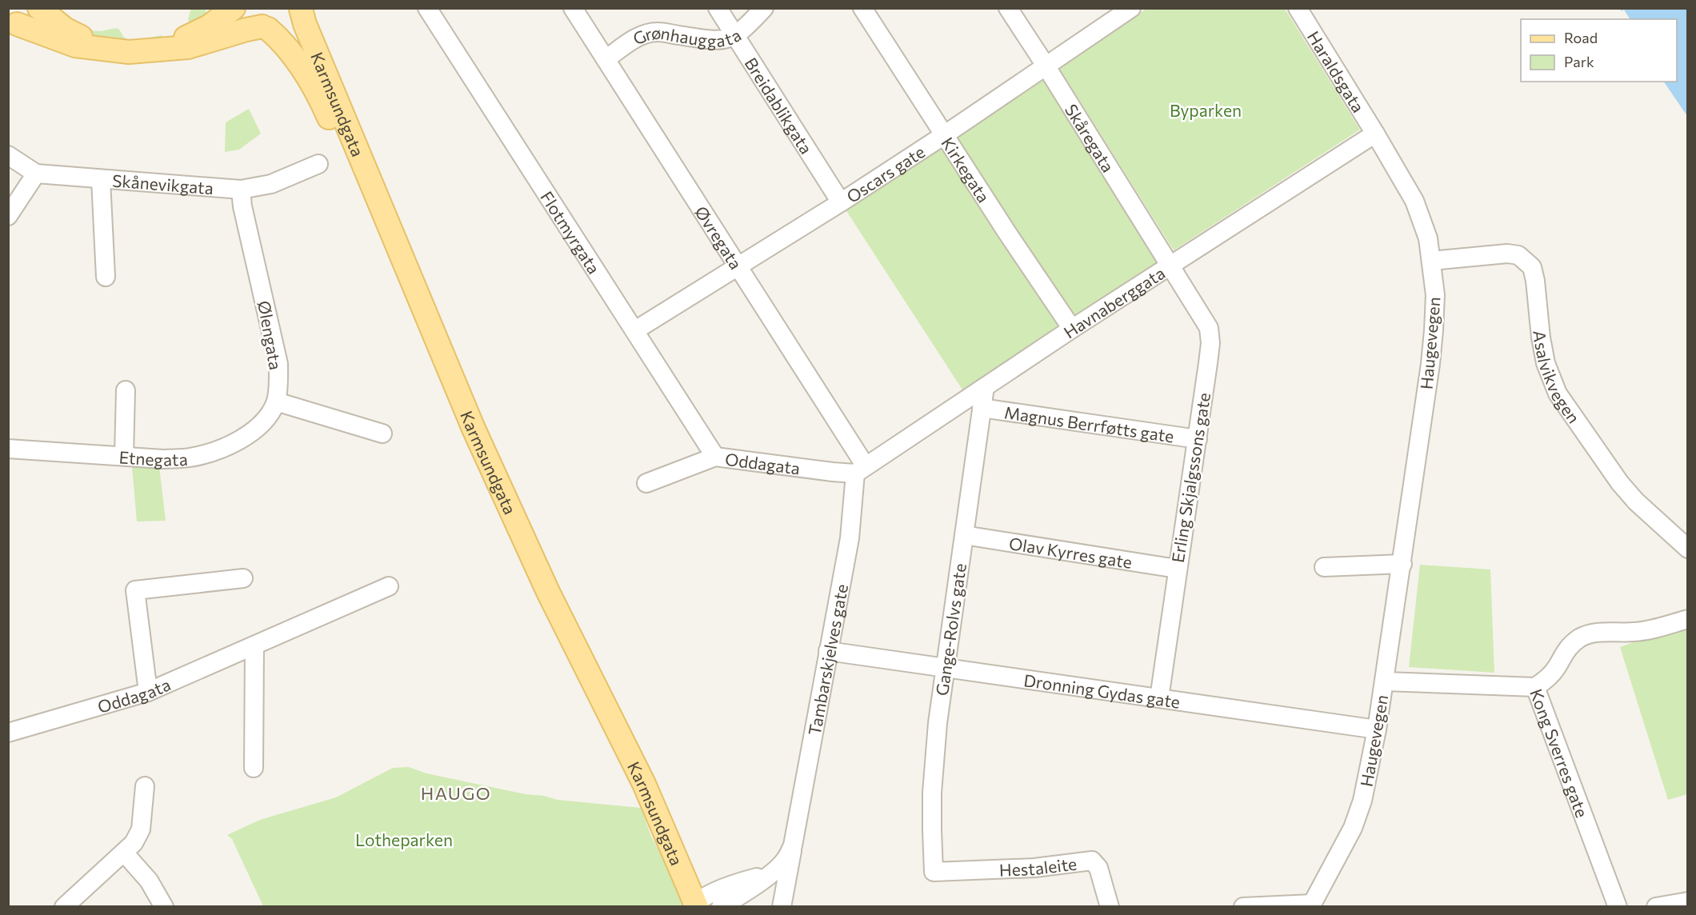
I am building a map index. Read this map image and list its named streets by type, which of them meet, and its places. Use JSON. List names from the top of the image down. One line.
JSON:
{"streets":{"main road":["Karmsundgata"],"street":["Grønhauggata","Haraldsgata","Breidablikgata","Skåregata","Kirkegata","Oscars gate","Skånevikgata","Flotmyrgata","Øvregata","Havnaberggata","Ølengata","Haugevegen","Asalvikvegen","Magnus Berrføtts gate","Etnegata","Oddagata","Erling Skjalgssons gate","Olav Kyrres gate","Gange-Rolvs gate","Tambarskjelves gate","Dronning Gydas gate","Kong Sverres gate","Hestaleite"]},"crossings":[["Grønhauggata","Breidablikgata"],["Grønhauggata","Øvregata"],["Haraldsgata","Havnaberggata"],["Haraldsgata","Haugevegen"],["Karmsundgata","Tambarskjelves gate"],["Breidablikgata","Oscars gate"],["Skåregata","Oscars gate"],["Skåregata","Havnaberggata"],["Skåregata","Erling Skjalgssons gate"],["Kirkegata","Oscars gate"],["Kirkegata","Havnaberggata"],["Oscars gate","Flotmyrgata"],["Oscars gate","Øvregata"],["Skånevikgata","Ølengata"],["Flotmyrgata","Oddagata"],["Øvregata","Havnaberggata"],["Øvregata","Oddagata"],["Øvregata","Tambarskjelves gate"],["Havnaberggata","Haugevegen"],["Havnaberggata","Oddagata"],["Havnaberggata","Erling Skjalgssons gate"],["Havnaberggata","Gange-Rolvs gate"],["Havnaberggata","Tambarskjelves gate"],["Ølengata","Etnegata"],["Haugevegen","Asalvikvegen"],["Haugevegen","Dronning Gydas gate"],["Haugevegen","Kong Sverres gate"],["Magnus Berrføtts gate","Erling Skjalgssons gate"],["Magnus Berrføtts gate","Gange-Rolvs gate"],["Oddagata","Tambarskjelves gate"],["Erling Skjalgssons gate","Olav Kyrres gate"],["Erling Skjalgssons gate","Dronning Gydas gate"],["Olav Kyrres gate","Gange-Rolvs gate"],["Gange-Rolvs gate","Dronning Gydas gate"],["Gange-Rolvs gate","Hestaleite"],["Tambarskjelves gate","Dronning Gydas gate"]],"districts":["HAUGO"],"parks":["Byparken","Lotheparken"],"legend":["Road","Park"]}
